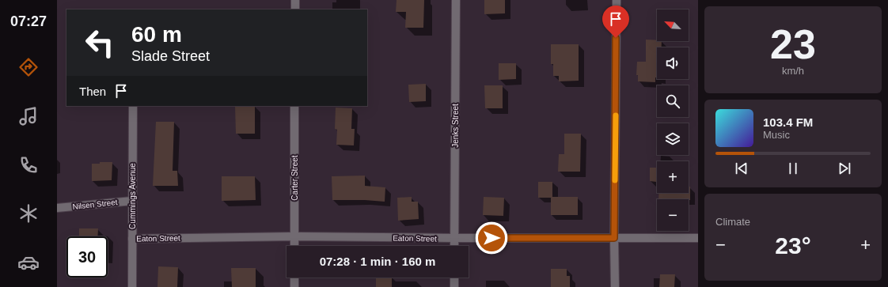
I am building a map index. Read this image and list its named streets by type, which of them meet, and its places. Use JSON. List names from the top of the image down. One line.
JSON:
{"streets":{"street":["Jenks Street","Carter Street","Cummings Avenue","Nilsen Street","Eaton Street"]},"crossings":[["Jenks Street","Eaton Street"],["Carter Street","Eaton Street"],["Cummings Avenue","Nilsen Street"],["Cummings Avenue","Eaton Street"]],"north":"top left","page":{"tabs":"07:27","tile":[["23","km/h"],"Climate"],"map_buttons":["+","−"],"turn":["60 m","Slade Street"],"then":"Then","song":["103.4 FM","Music"],"heat":["−","23°","+"],"limit":"30","trip":"07:28 · 1 min · 160 m"}}
